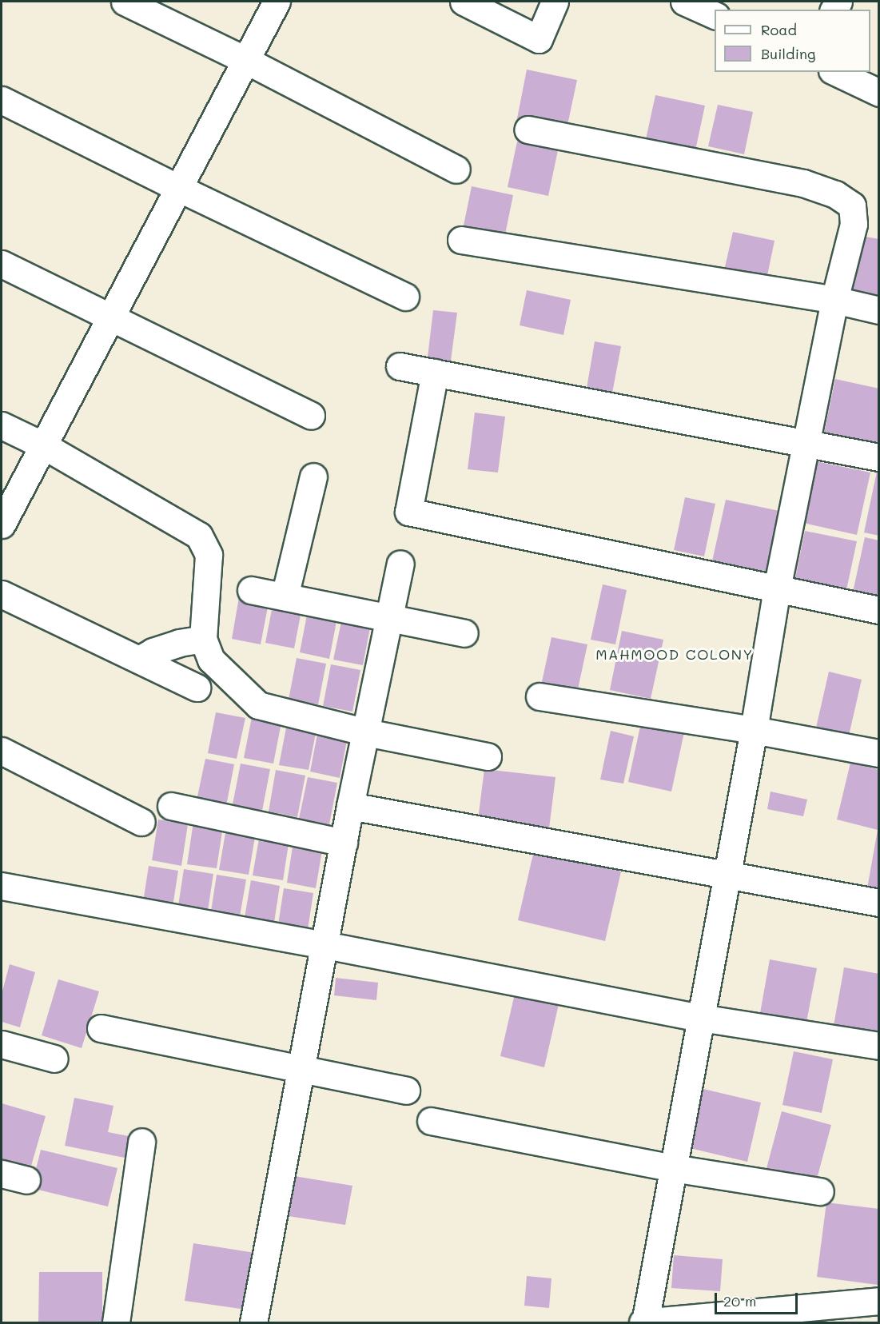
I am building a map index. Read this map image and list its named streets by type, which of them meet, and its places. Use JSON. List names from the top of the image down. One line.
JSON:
{"districts":["MAHMOOD COLONY"],"legend":["Road","Building"],"scale_bar":"20 m"}
